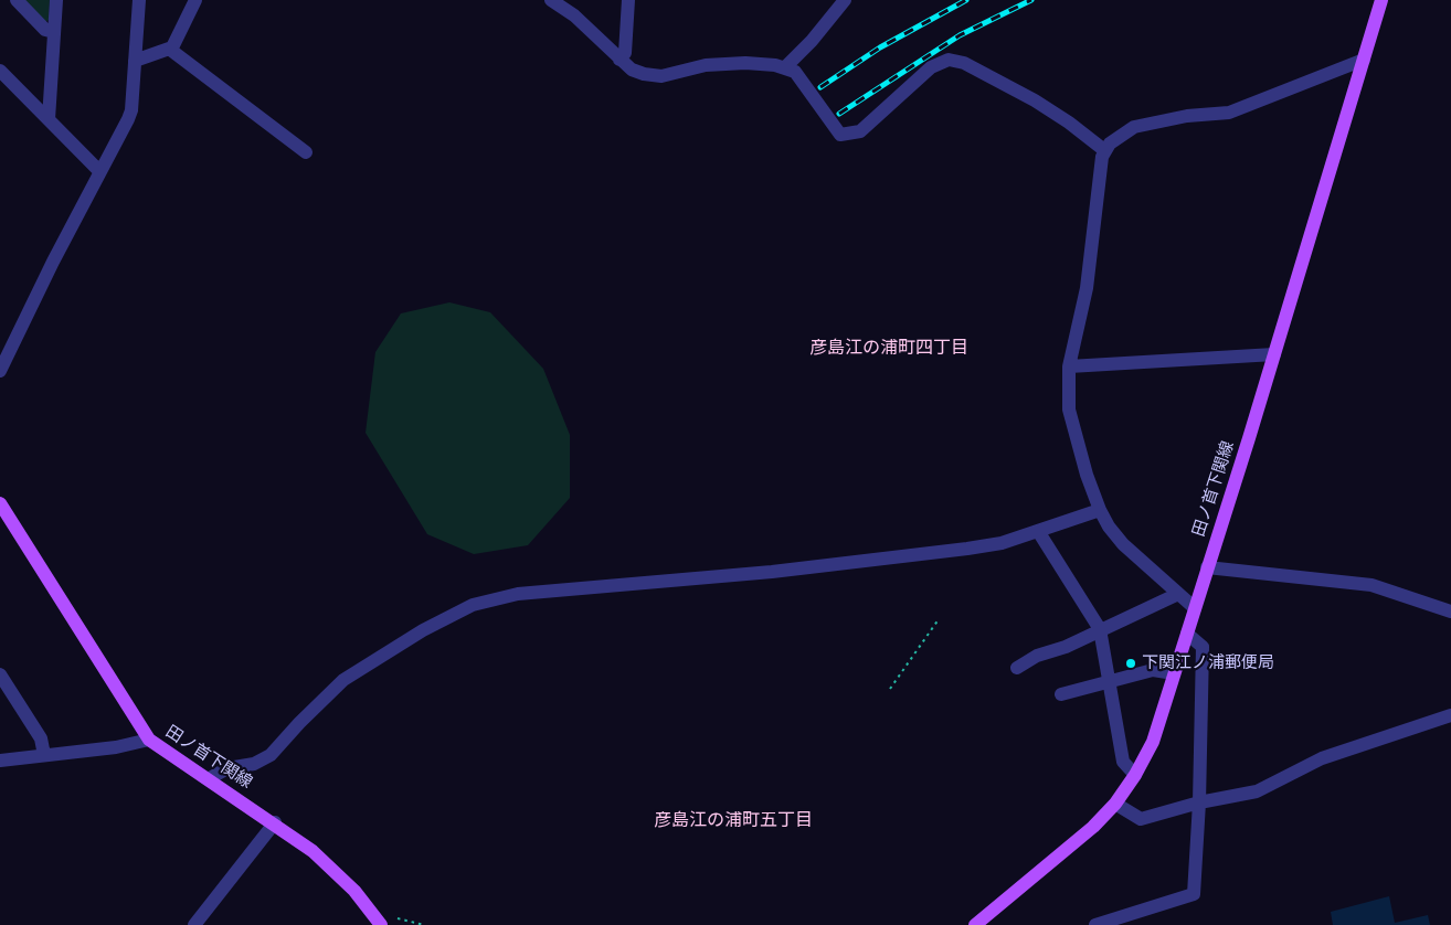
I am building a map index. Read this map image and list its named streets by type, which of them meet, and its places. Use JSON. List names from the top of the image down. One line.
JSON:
{"streets":{"main road":["田ノ首下関線"]},"districts":["彦島江の浦町四丁目","彦島江の浦町五丁目"],"places":["下関江ノ浦郵便局"]}
